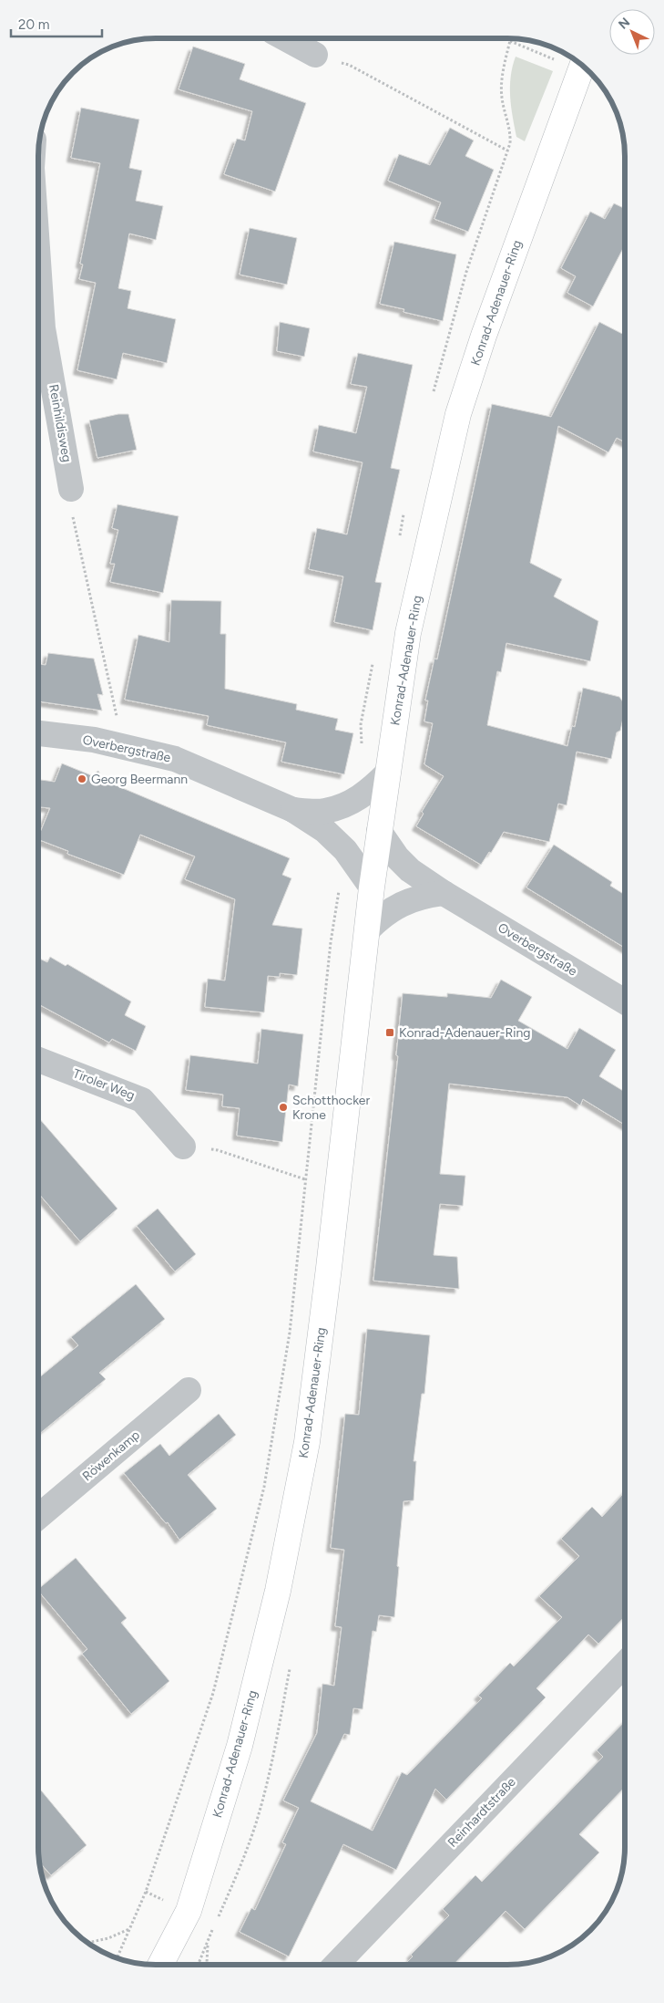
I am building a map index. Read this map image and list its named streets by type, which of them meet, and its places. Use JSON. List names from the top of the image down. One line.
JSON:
{"streets":{"main road":["Konrad-Adenauer-Ring"],"street":["Reinhildisweg","Overbergstraße","Tiroler Weg","Röwenkamp","Reinhardtstraße"]},"crossings":[["Konrad-Adenauer-Ring","Overbergstraße"]],"places":{"other":["Georg Beermann","Schotthocker Krone"],"transit":["Konrad-Adenauer-Ring"]},"scale_bar":"20 m","north":"top left"}
